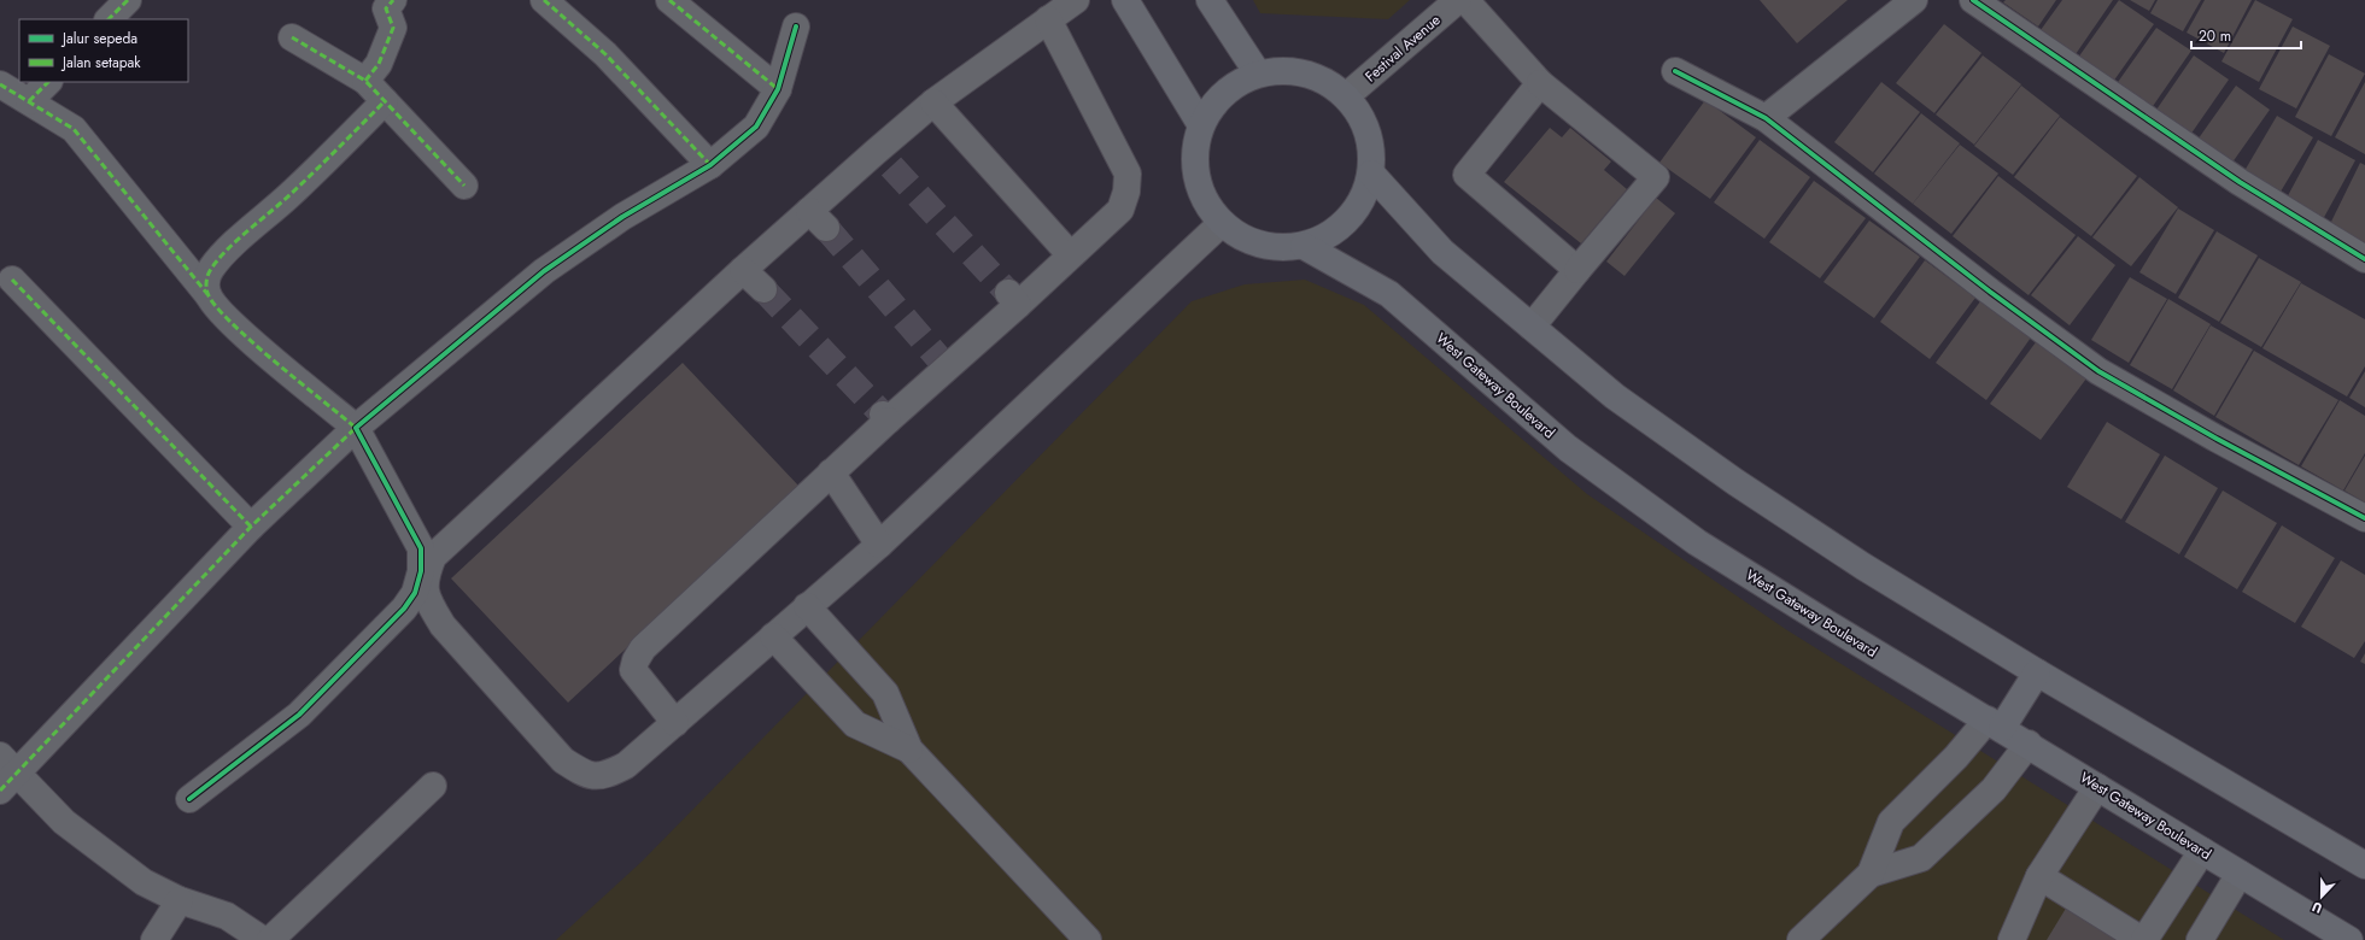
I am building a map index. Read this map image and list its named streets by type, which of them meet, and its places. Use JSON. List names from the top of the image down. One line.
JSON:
{"streets":{"main road":["West Gateway Boulevard"],"street":["Festival Avenue"]},"legend":["Jalur sepeda","Jalan setapak"],"scale_bar":"20 m","north":"bottom"}
